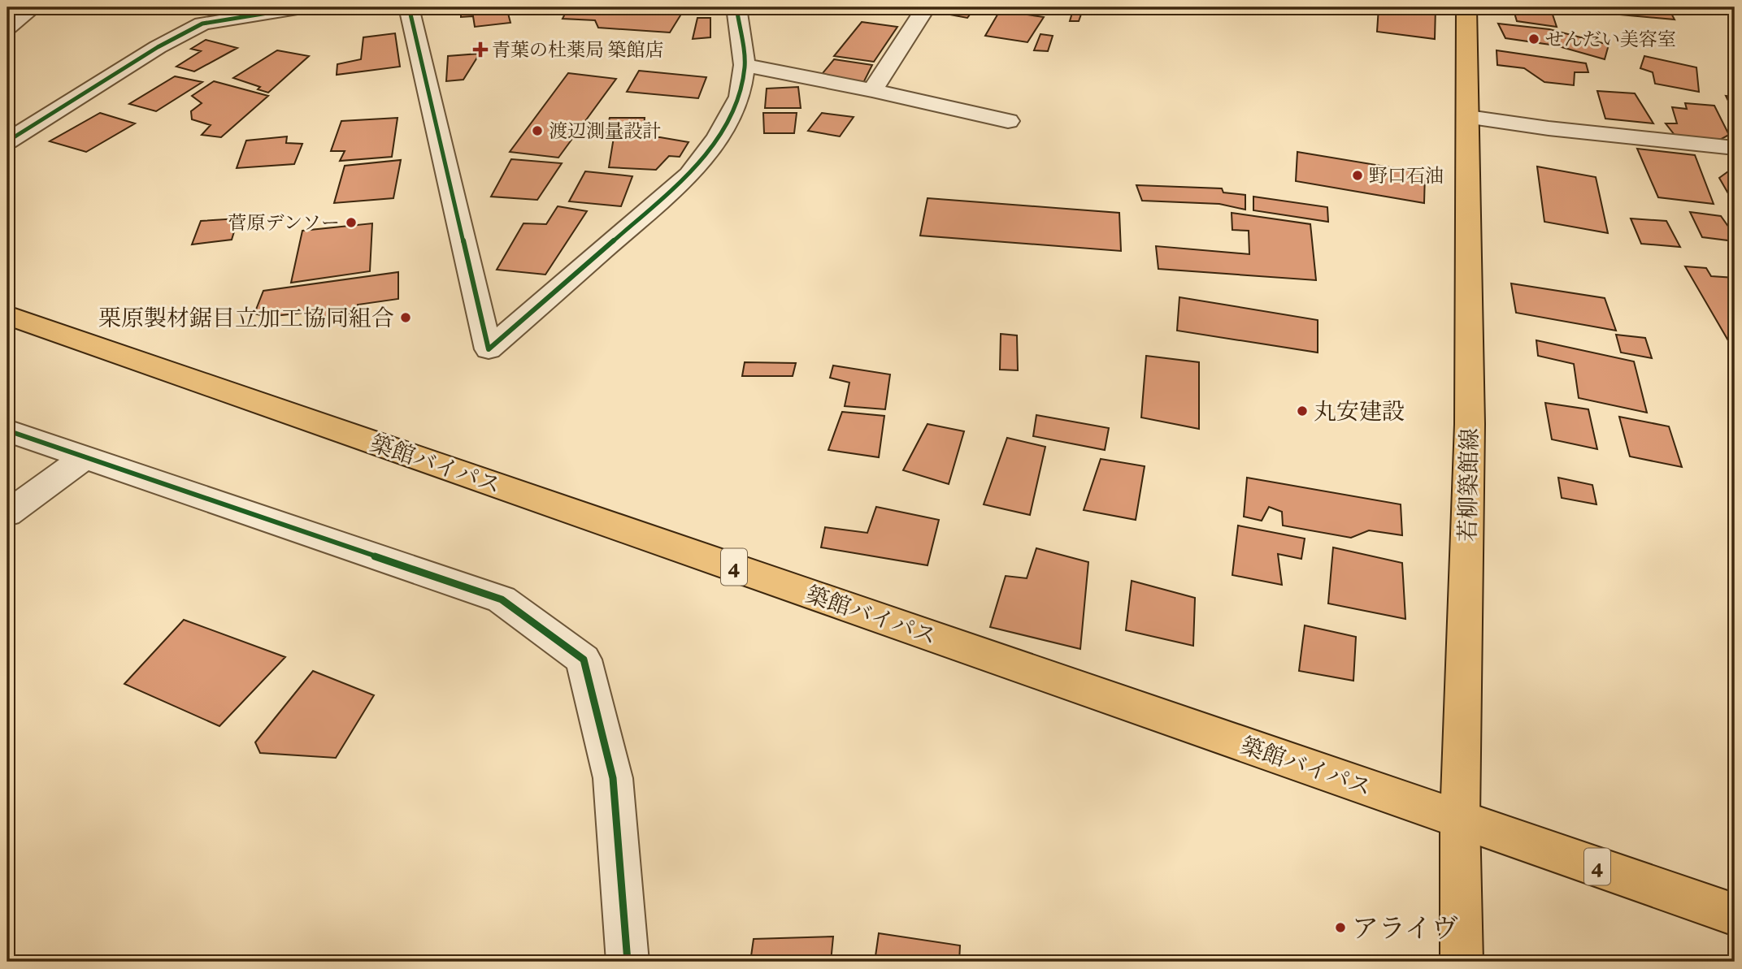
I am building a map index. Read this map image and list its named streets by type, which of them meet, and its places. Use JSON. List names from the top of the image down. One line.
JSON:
{"streets":{"main road":["築館バイパス","若柳築館線","4"]},"crossings":[["築館バイパス","若柳築館線"]],"places":{"other":["せんだい美容室","渡辺測量設計","野口石油","菅原デンソー","栗原製材鋸目立加工協同組合","丸安建設","アライヴ"],"health":["青葉の杜薬局 築館店"]}}
